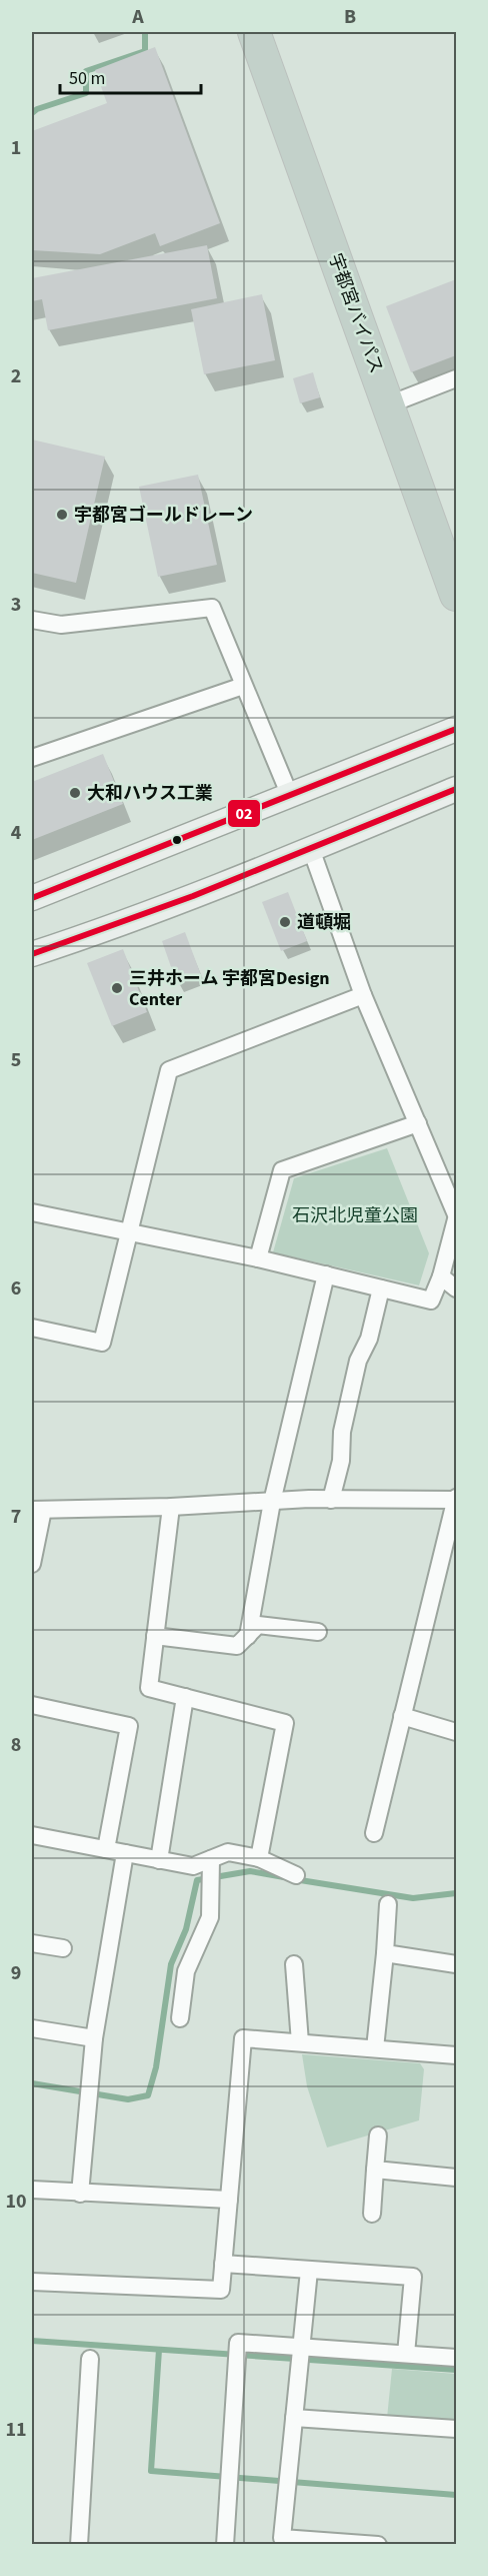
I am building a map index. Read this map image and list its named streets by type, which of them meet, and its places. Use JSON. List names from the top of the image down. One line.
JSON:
{"streets":{"highway":["宇都宮バイパス"]},"parks":["石沢北児童公園"],"places":["宇都宮ゴールドレーン","大和ハウス工業","道頓堀","三井ホーム 宇都宮Design Center"],"lines":["transit line 02"],"scale_bar":"50 m","grid":{"columns":["A","B"],"rows":["1","2","3","4","5","6","7","8","9","10","11"]}}
